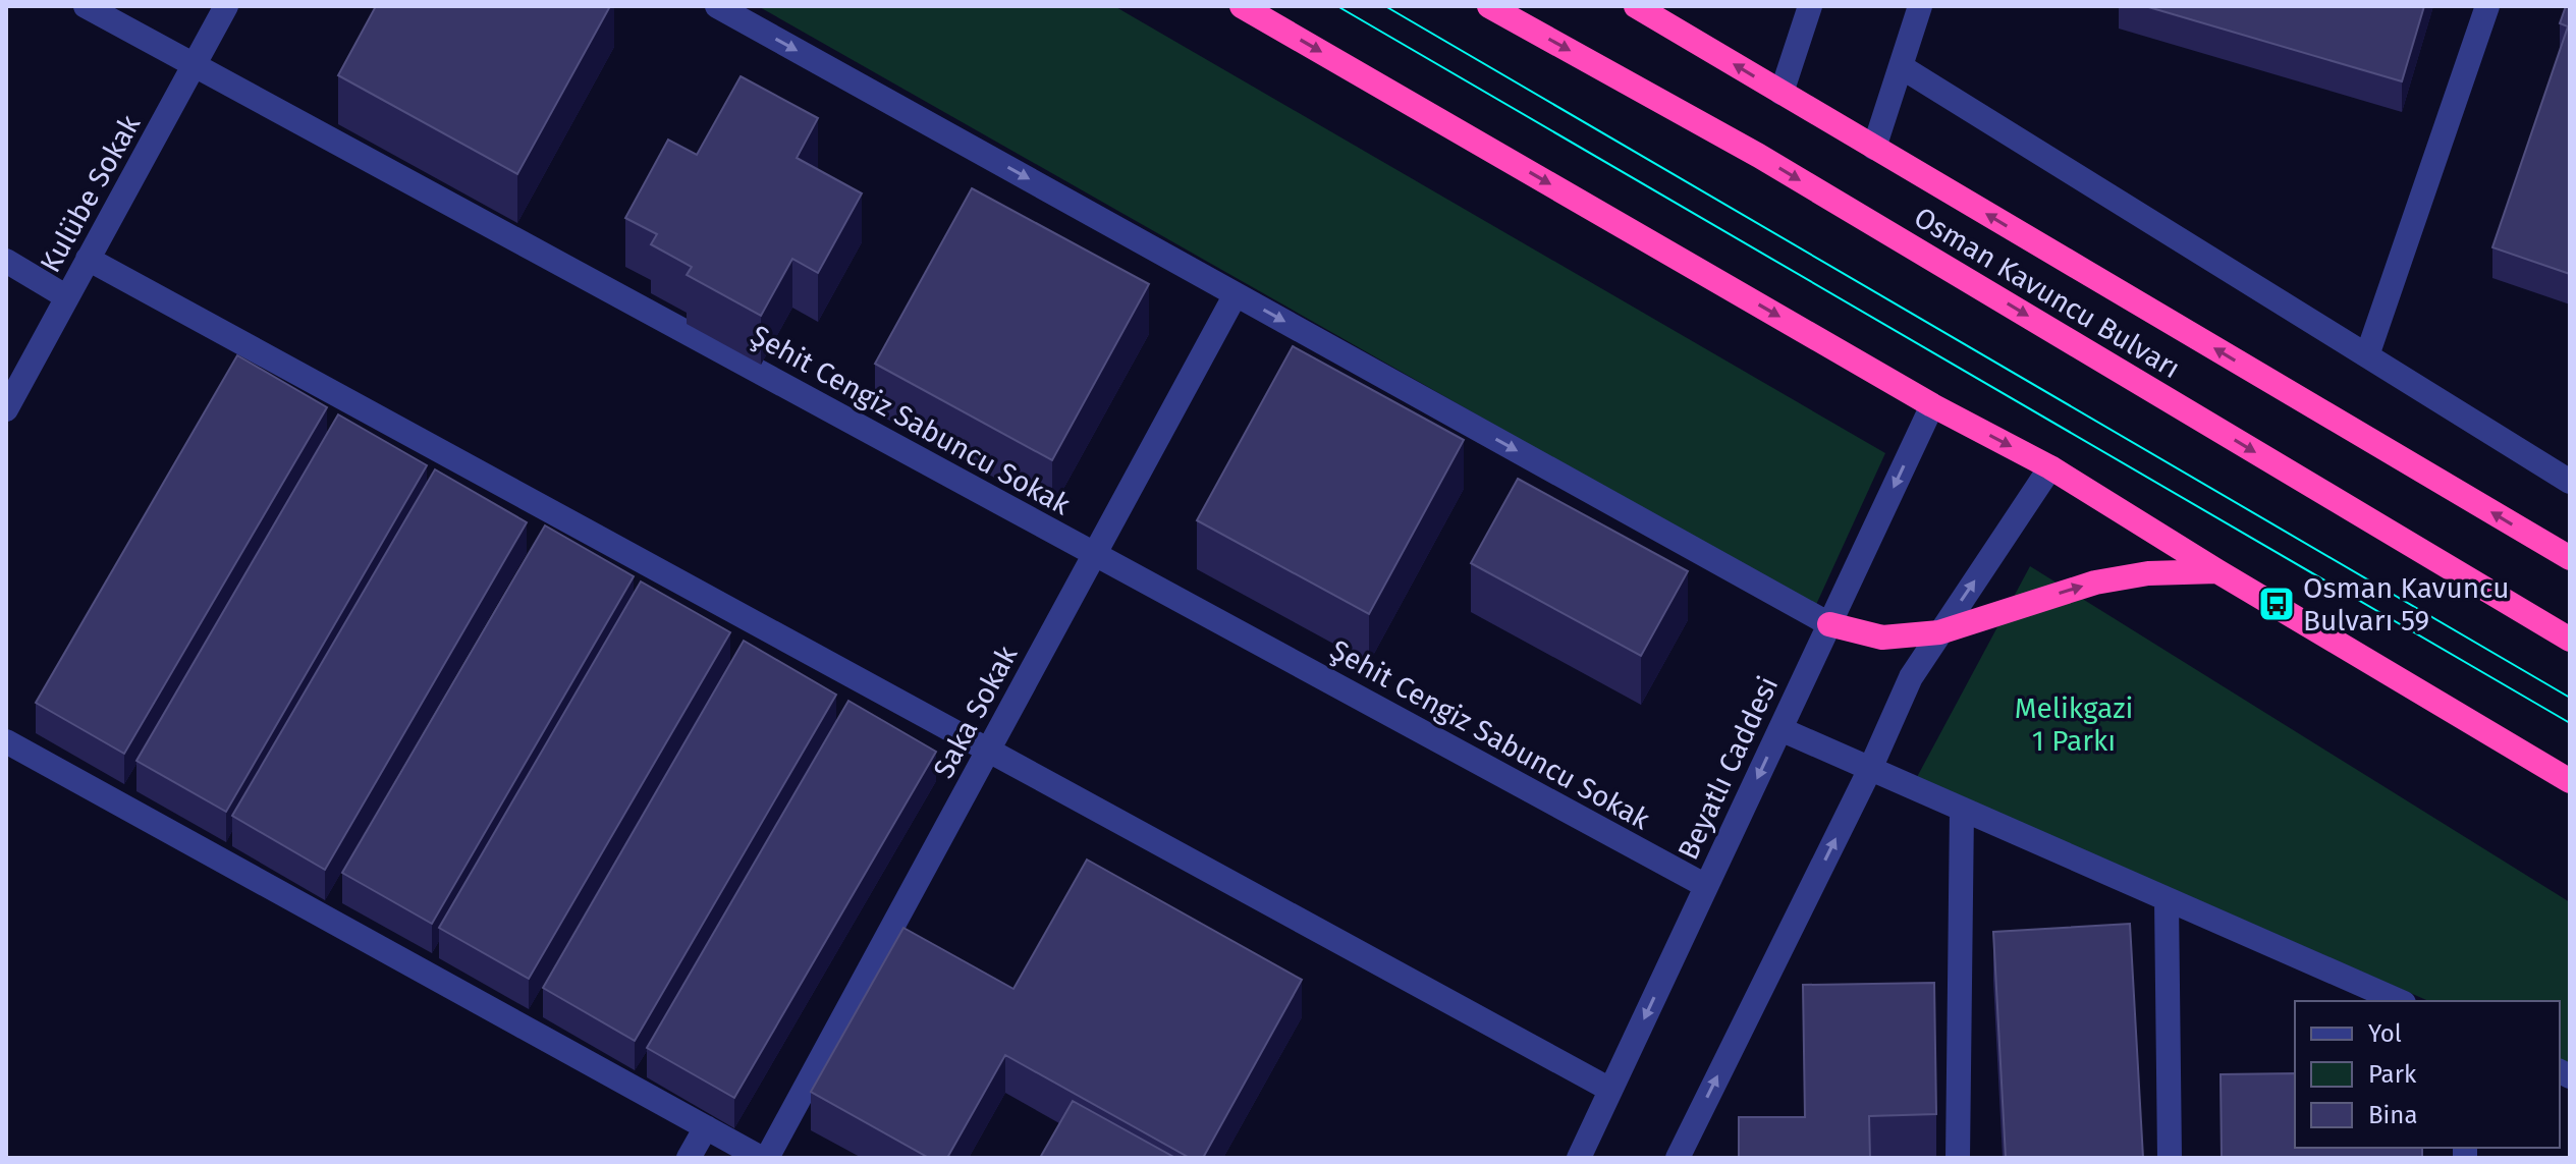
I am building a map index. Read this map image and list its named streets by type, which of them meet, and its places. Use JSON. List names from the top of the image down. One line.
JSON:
{"streets":{"highway":["Osman Kavuncu Bulvarı"],"street":["Kulübe Sokak","Şehit Cengiz Sabuncu Sokak","Saka Sokak","Beyatlı Caddesi"]},"crossings":[["Kulübe Sokak","Şehit Cengiz Sabuncu Sokak"],["Şehit Cengiz Sabuncu Sokak","Saka Sokak"],["Şehit Cengiz Sabuncu Sokak","Beyatlı Caddesi"]],"parks":["Melikgazi 1 Parkı"],"places":{"bus stop":["Osman Kavuncu Bulvarı 59"]},"legend":["Yol","Park","Bina"]}
